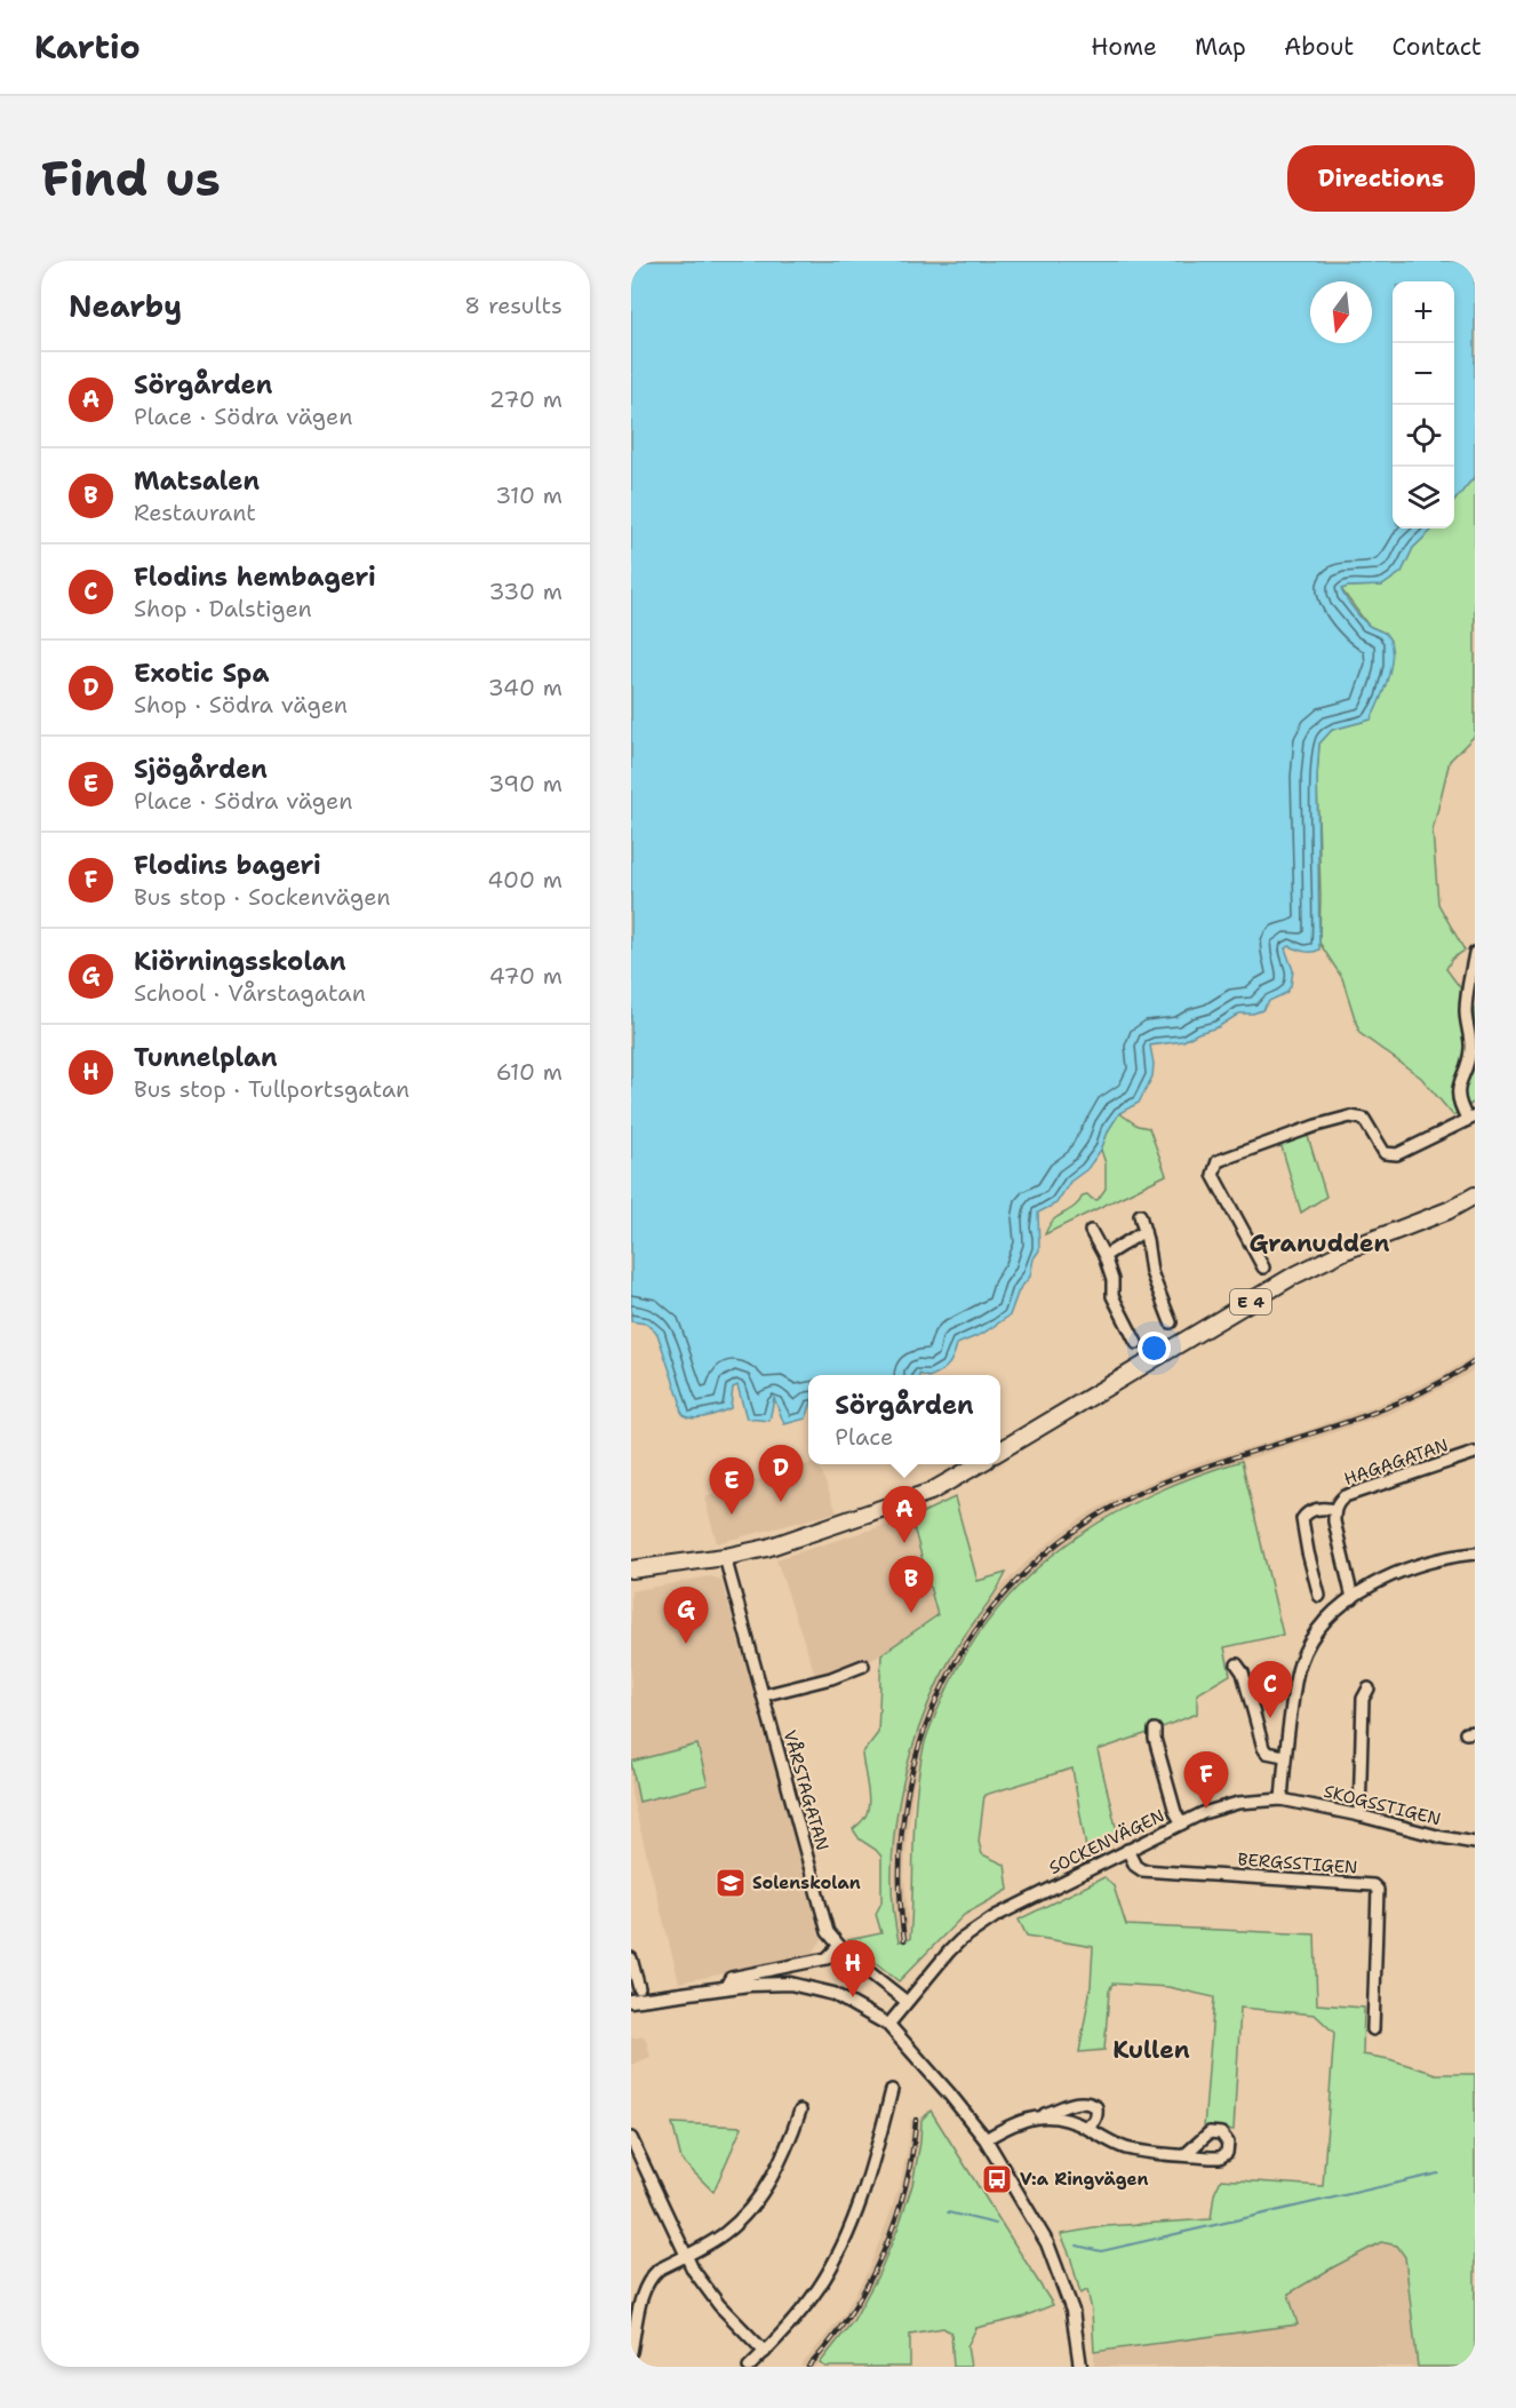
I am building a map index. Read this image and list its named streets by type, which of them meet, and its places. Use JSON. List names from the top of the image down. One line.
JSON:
{"streets":{"highway":["E 4"],"street":["HAGAGATAN","VÅRSTAGATAN","SKOGSSTIGEN","SOCKENVÄGEN","BERGSSTIGEN"]},"crossings":[["VÅRSTAGATAN","SOCKENVÄGEN"],["SKOGSSTIGEN","SOCKENVÄGEN"],["SOCKENVÄGEN","BERGSSTIGEN"]],"districts":["Granudden","Kullen"],"places":{"school or university":["Solenskolan"],"bus stop":["V:a Ringvägen"]},"north":"bottom","page":{"header":"Kartio","nav":["Home","Map","About","Contact"],"buttons":"Directions","title":"Find us","heading":["Nearby","8 results"],"map_buttons":["+","−"],"list":[{"mark":"A","name":"Sörgården","note":"Place · Södra vägen","value":"270 m"},{"mark":"B","name":"Matsalen","note":"Restaurant","value":"310 m"},{"mark":"C","name":"Flodins hembageri","note":"Shop · Dalstigen","value":"330 m"},{"mark":"D","name":"Exotic Spa","note":"Shop · Södra vägen","value":"340 m"},{"mark":"E","name":"Sjögården","note":"Place · Södra vägen","value":"390 m"},{"mark":"F","name":"Flodins bageri","note":"Bus stop · Sockenvägen","value":"400 m"},{"mark":"G","name":"Kiörningsskolan","note":"School · Vårstagatan","value":"470 m"},{"mark":"H","name":"Tunnelplan","note":"Bus stop · Tullportsgatan","value":"610 m"}],"popup":["Sörgården","Place"],"pins":["D","E","A","B","G","C","F","H"]}}
